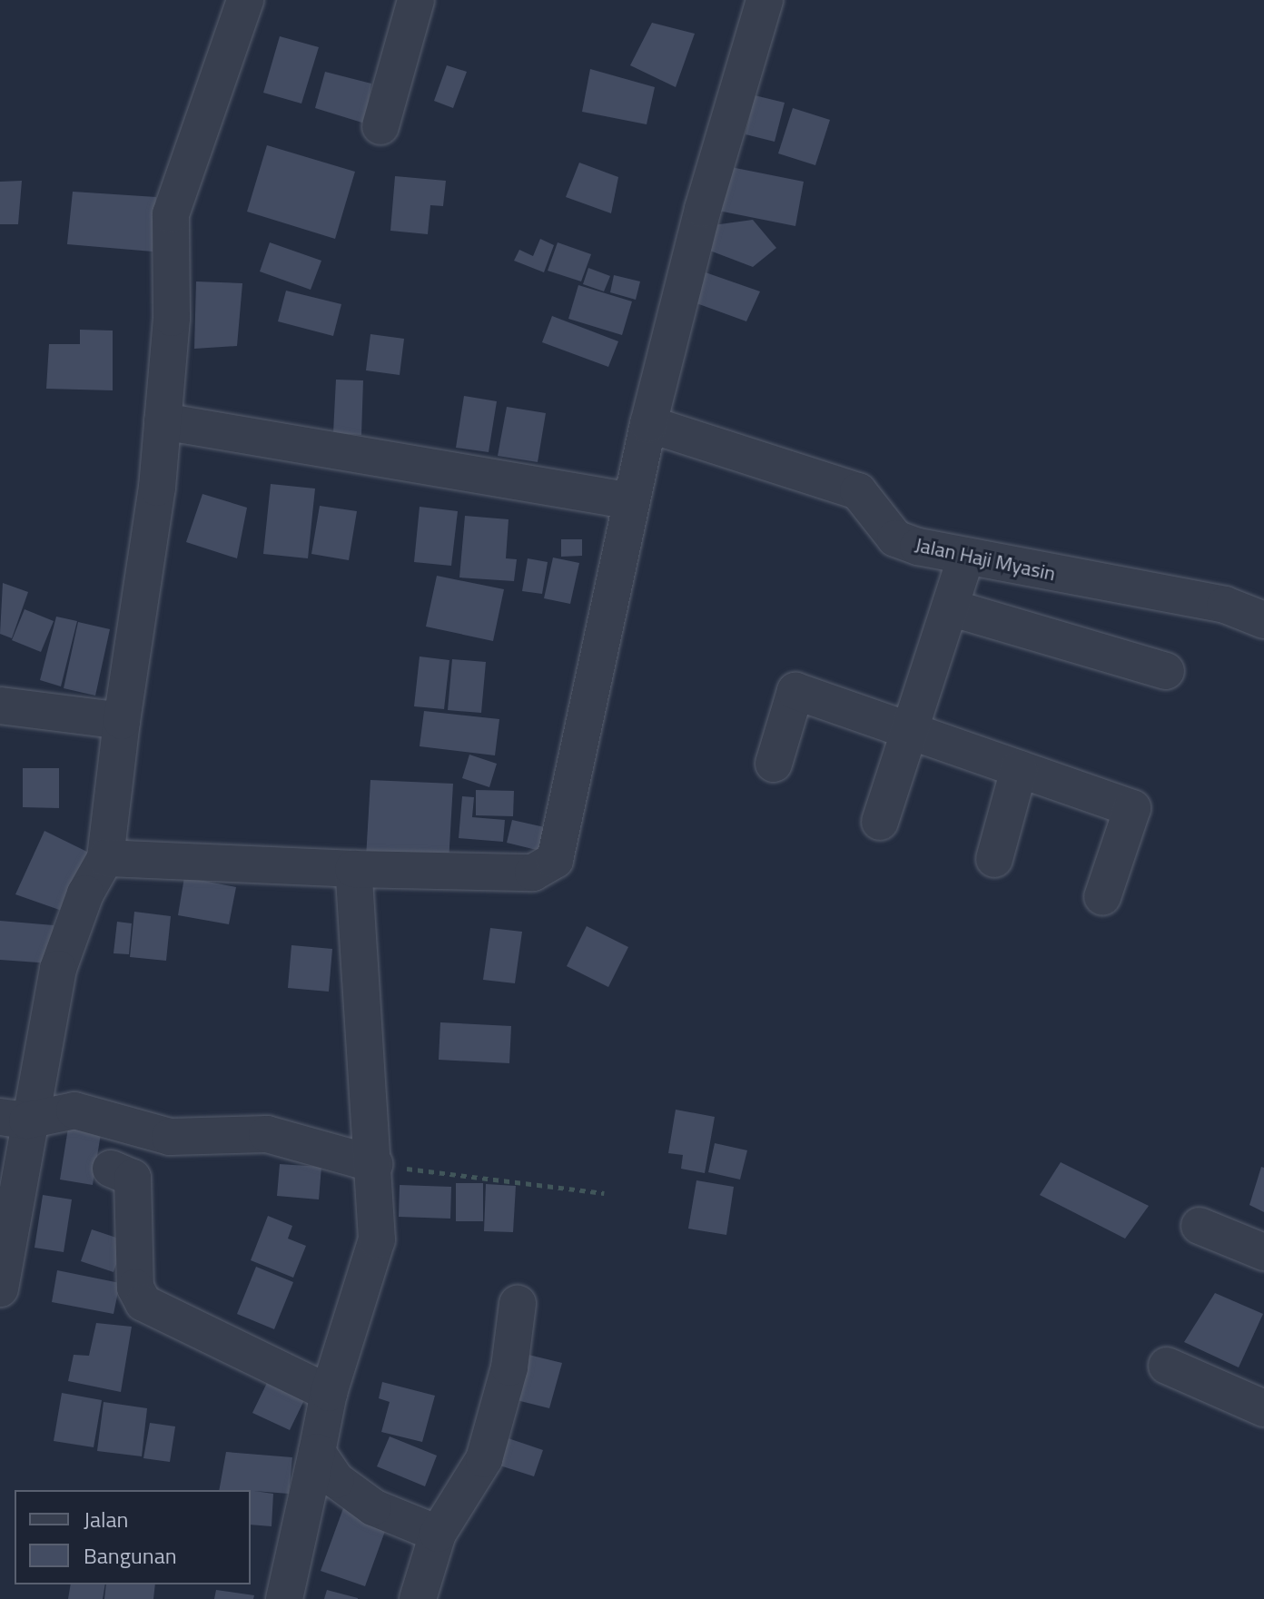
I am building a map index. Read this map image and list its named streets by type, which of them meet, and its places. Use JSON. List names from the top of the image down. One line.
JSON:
{"streets":{"street":["Jalan Haji Myasin"]},"legend":["Jalan","Bangunan"]}
